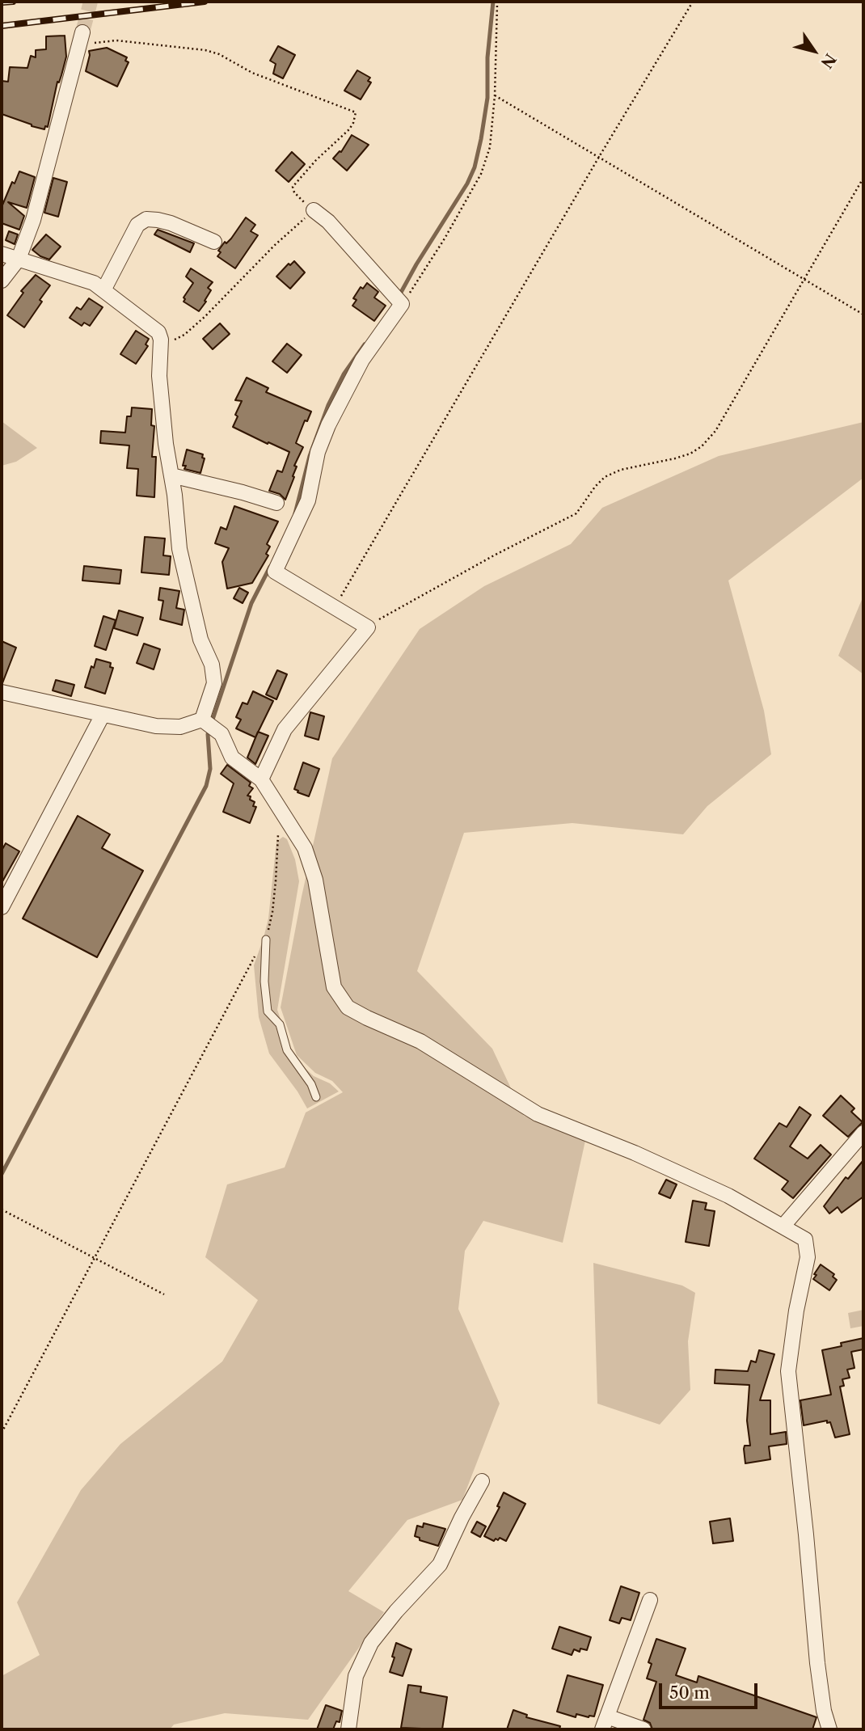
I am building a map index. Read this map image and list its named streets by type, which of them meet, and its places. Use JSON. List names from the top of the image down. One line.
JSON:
{"scale_bar":"50 m","north":"bottom right"}
